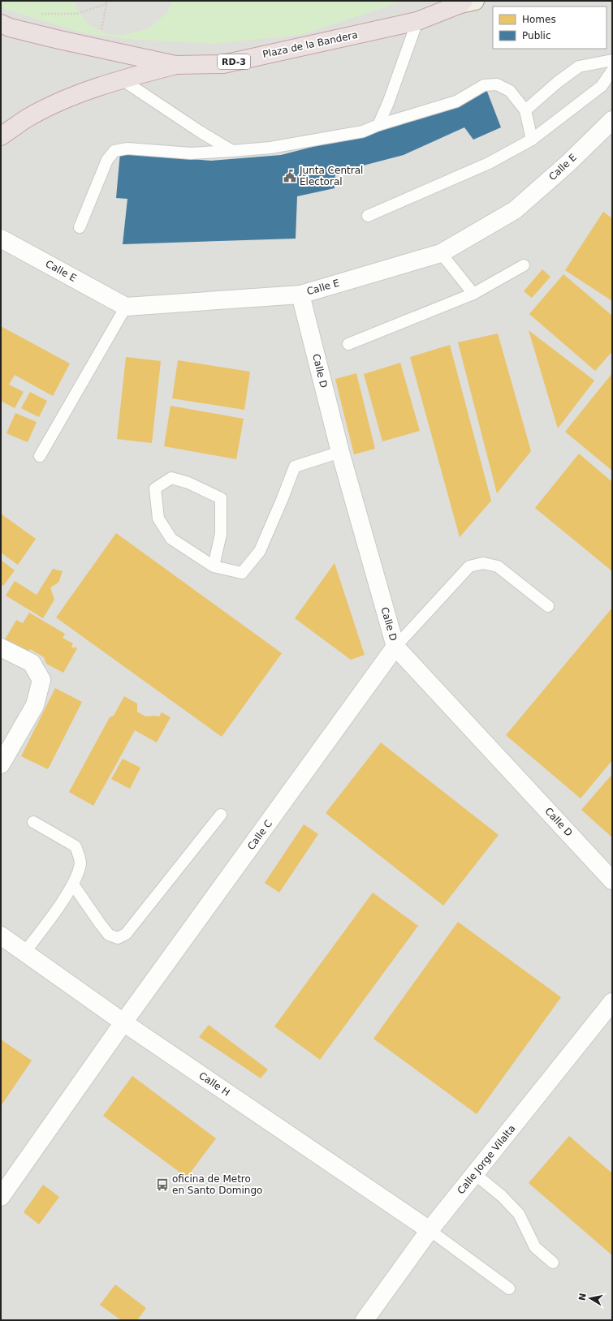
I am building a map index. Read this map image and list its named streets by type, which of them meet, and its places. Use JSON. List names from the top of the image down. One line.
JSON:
{"streets":{"highway":["Plaza de la Bandera","RD-3"],"street":["Calle E","Calle D","Calle C","Calle H","Calle Jorge Vilalta"]},"crossings":[["Plaza de la Bandera","RD-3"],["Calle E","Calle D"],["Calle D","Calle C"],["Calle C","Calle H"],["Calle H","Calle Jorge Vilalta"]],"places":{"public building":["Junta Central Electoral"],"bus stop":["oficina de Metro en Santo Domingo"]},"legend":["Homes","Public"],"north":"left"}
